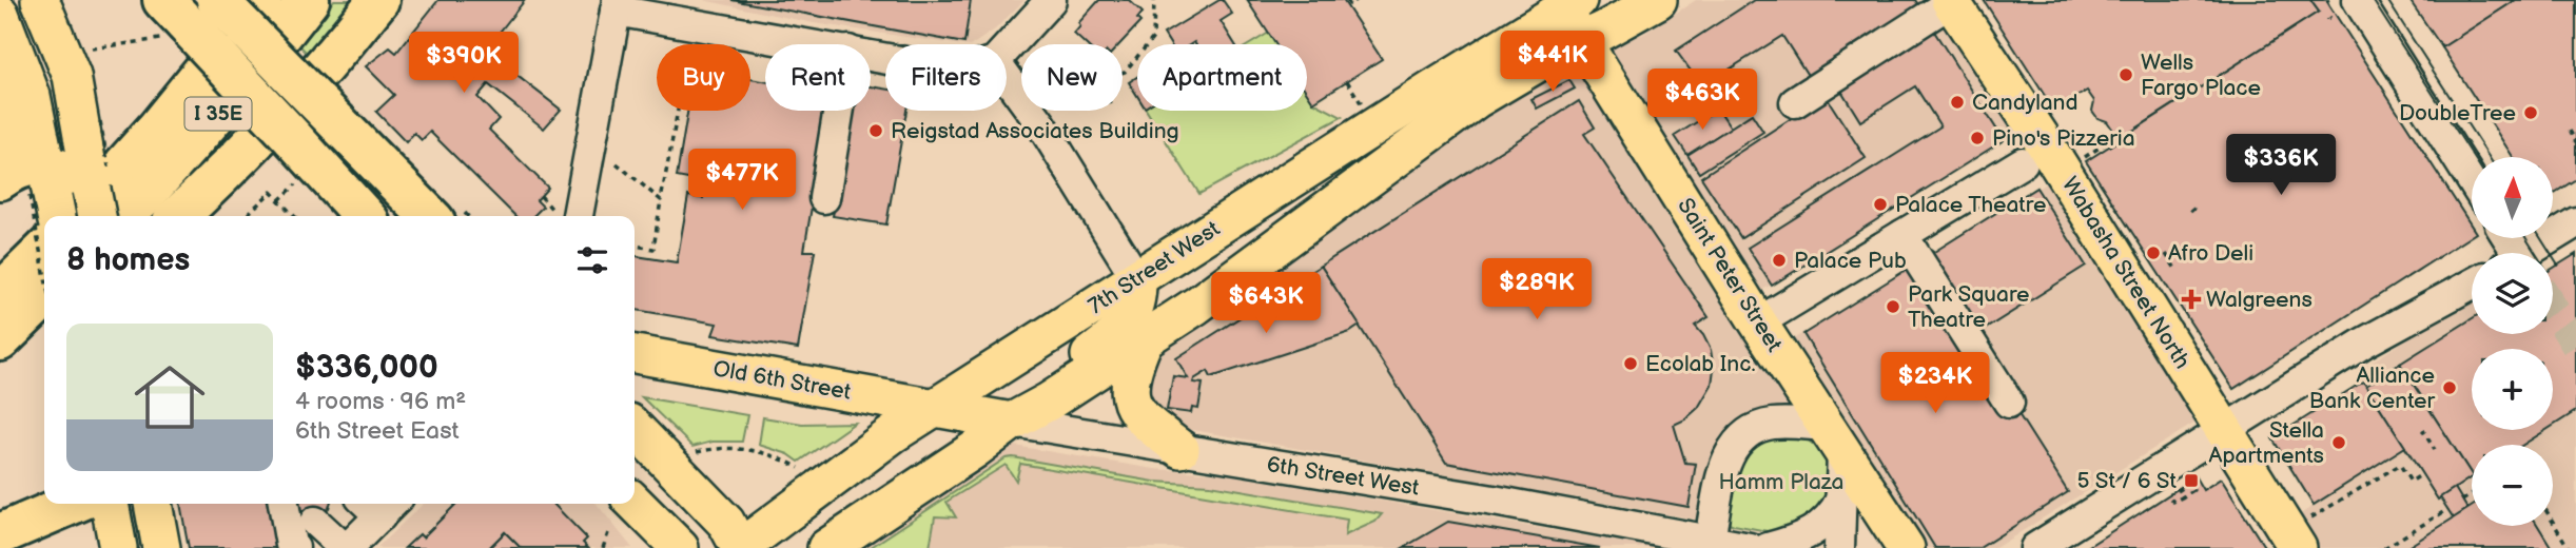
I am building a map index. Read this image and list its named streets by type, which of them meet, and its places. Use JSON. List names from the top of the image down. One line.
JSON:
{"streets":{"highway":["I 35E"],"main road":["7th Street West","Wabasha Street North","Saint Peter Street","Old 6th Street","6th Street West"]},"crossings":[["7th Street West","Saint Peter Street"],["7th Street West","Old 6th Street"],["7th Street West","6th Street West"],["Old 6th Street","6th Street West"]],"parks":["Hamm Plaza"],"places":{"other":["Wells Fargo Place","Candyland","DoubleTree","Reigstad Associates Building","Pino's Pizzeria","Palace Theatre","Afro Deli","Palace Pub","Park Square Theatre","Ecolab Inc.","Alliance Bank Center","Stella Apartments"],"health":["Walgreens"],"transit":["5 St / 6 St"]},"north":"top","page":{"price":["$441K","$390K","$463K","$336K","$477K","$289K","$643K","$234K"],"chip":["Buy","Rent","Filters","New","Apartment"],"map_buttons":["+","−"],"heading":"8 homes","list":[{"name":"$336,000","note":"4 rooms · 96 m² · 6th Street East"}]}}
